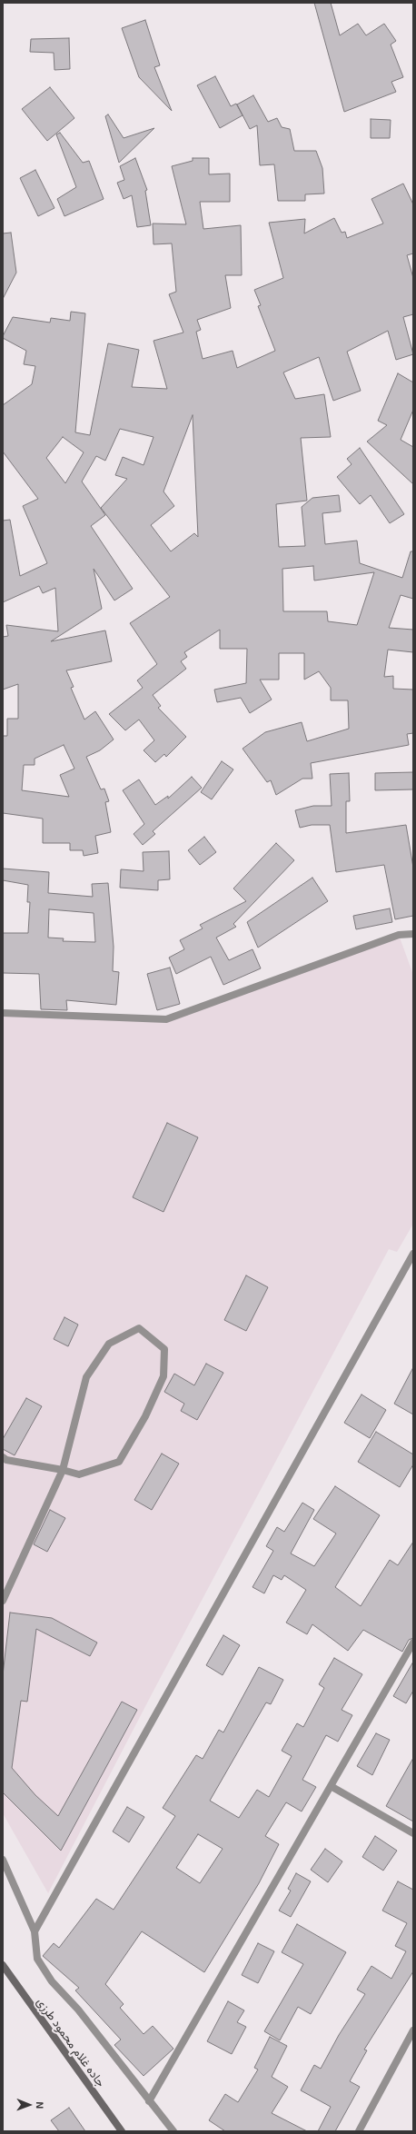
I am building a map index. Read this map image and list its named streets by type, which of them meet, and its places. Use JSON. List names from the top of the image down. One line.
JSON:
{"streets":{"street":["جاده غلام‌ محمود طرزی"]},"north":"right"}
